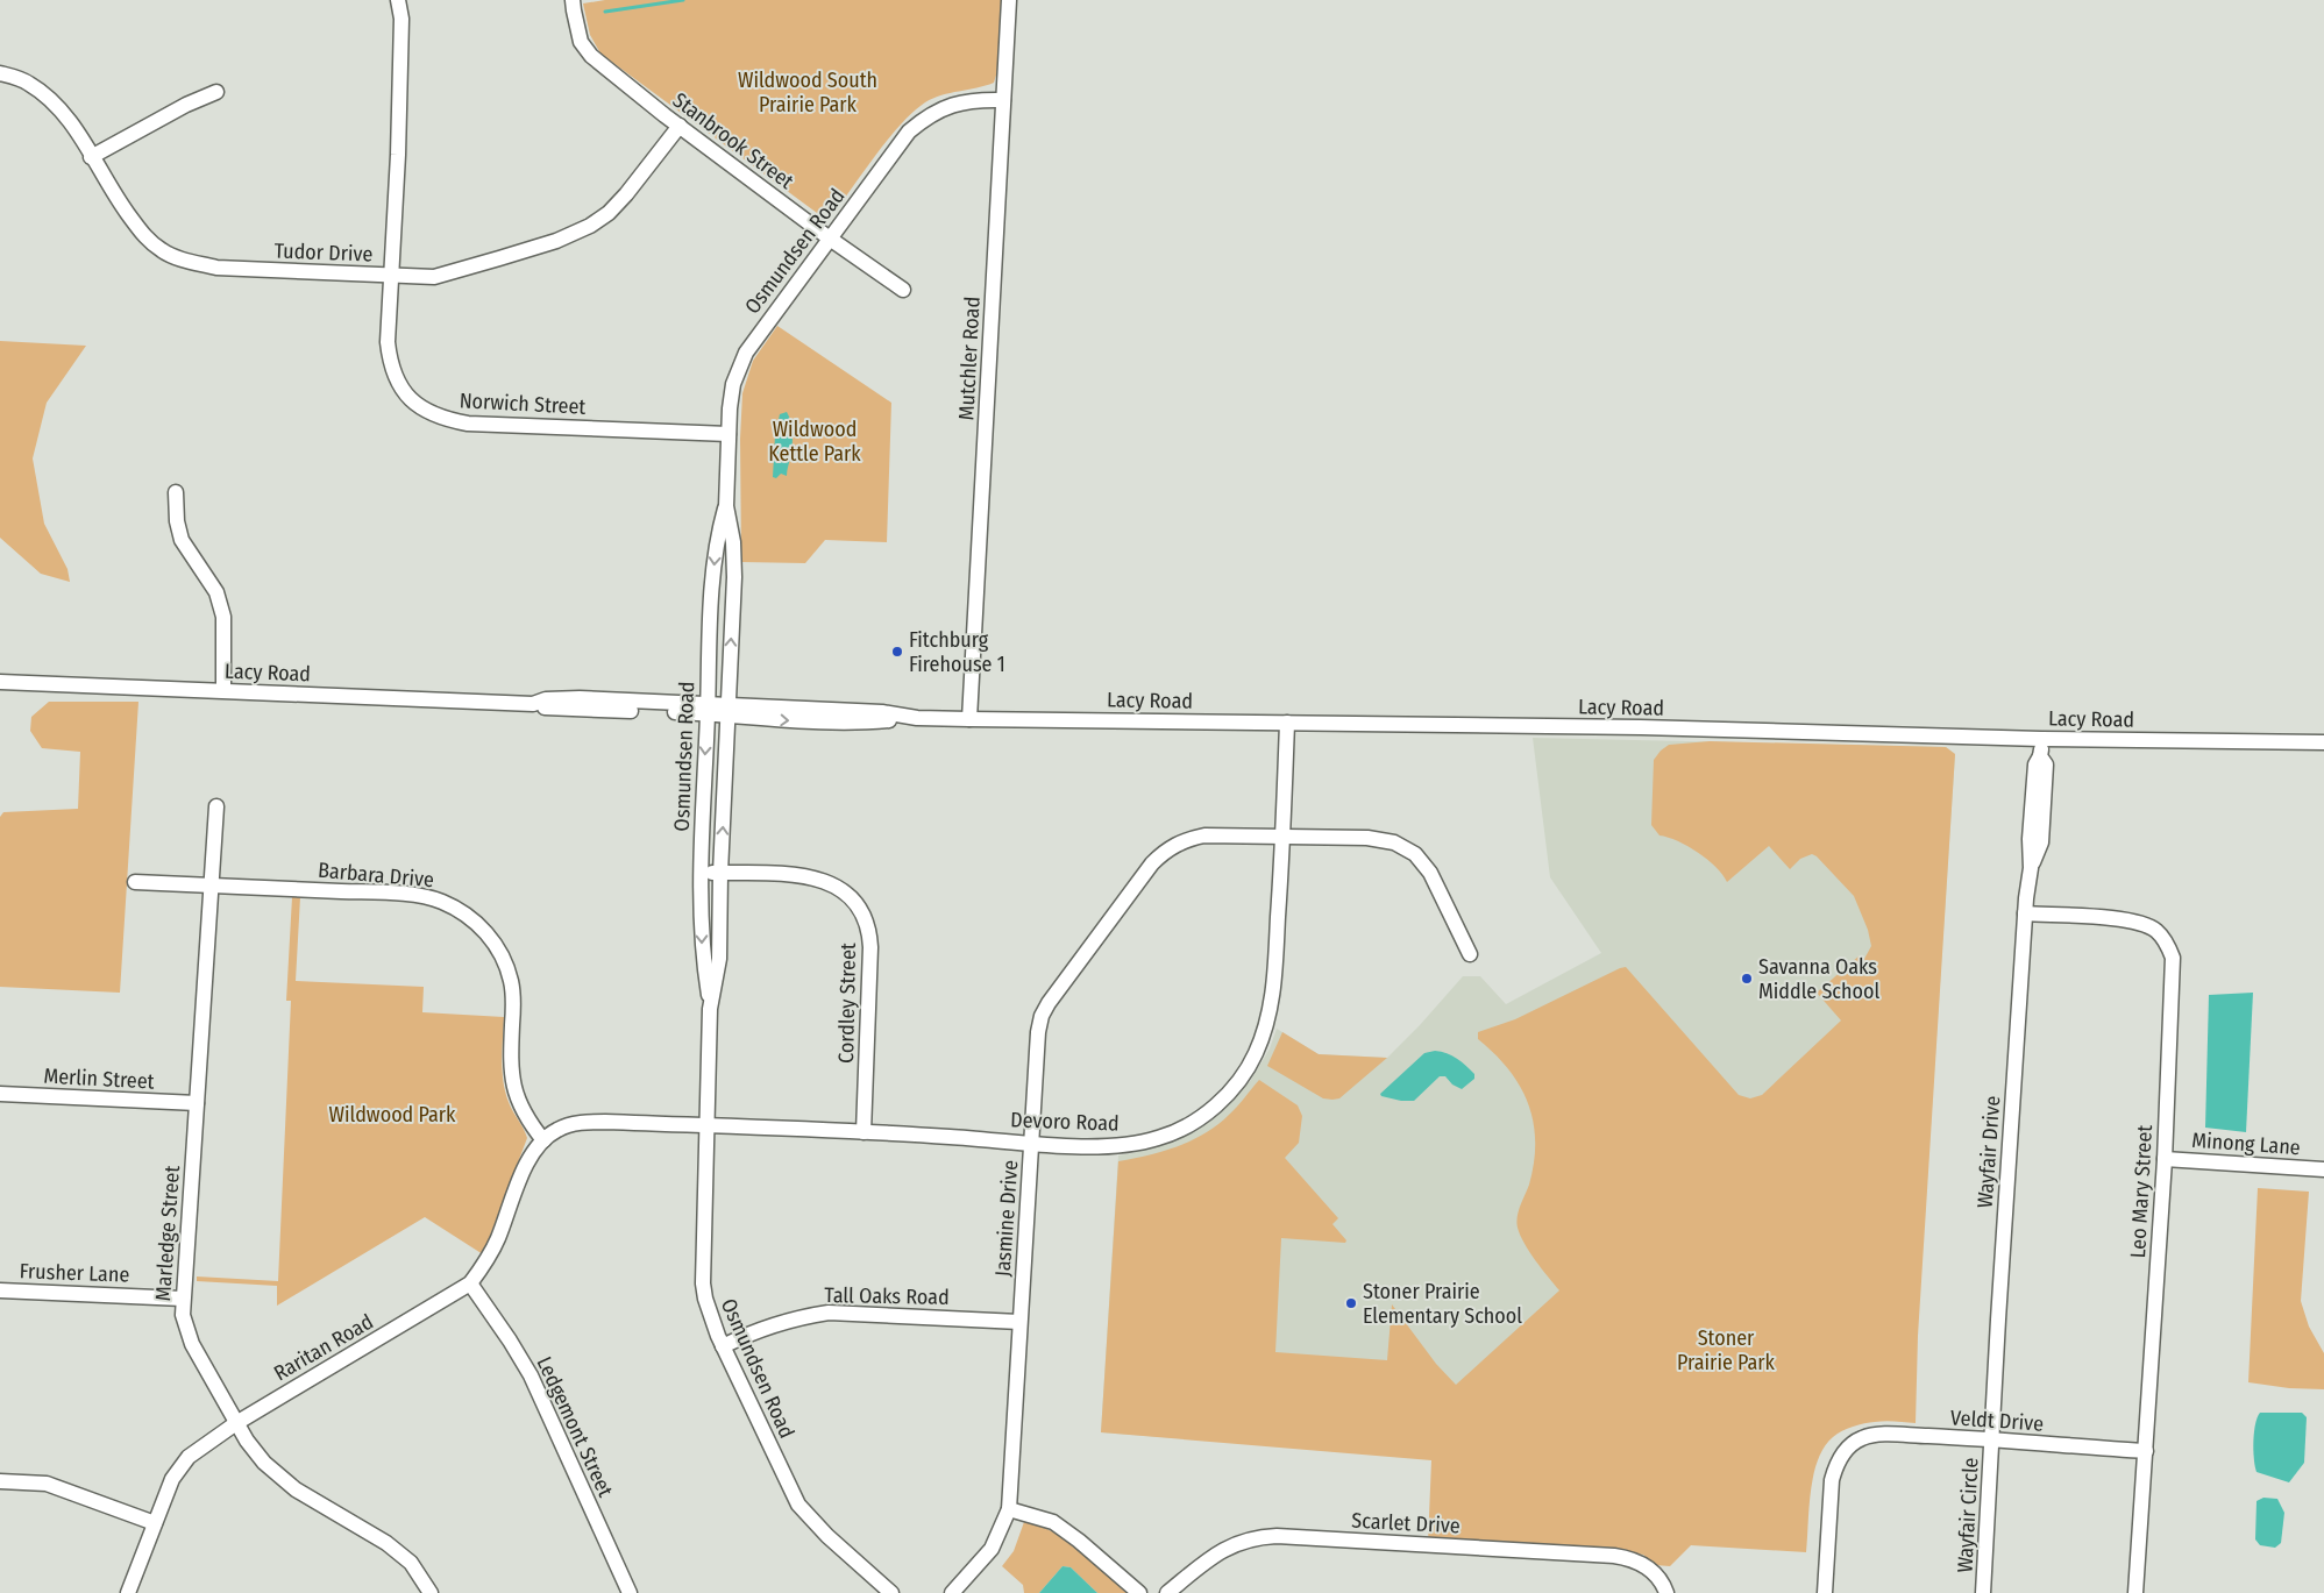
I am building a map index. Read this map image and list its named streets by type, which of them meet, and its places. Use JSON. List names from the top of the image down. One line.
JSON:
{"streets":{"street":["Stanbrook Street","Osmundsen Road","Tudor Drive","Mutchler Road","Norwich Street","Lacy Road","Barbara Drive","Cordley Street","Merlin Street","Devoro Road","Minong Lane","Wayfair Drive","Leo Mary Street","Jasmine Drive","Marledge Street","Frusher Lane","Tall Oaks Road","Raritan Road","Veldt Drive","Ledgemont Street","Wayfair Circle","Scarlet Drive"]},"crossings":[["Stanbrook Street","Osmundsen Road"],["Stanbrook Street","Tudor Drive"],["Osmundsen Road","Mutchler Road"],["Osmundsen Road","Norwich Street"],["Osmundsen Road","Lacy Road"],["Osmundsen Road","Cordley Street"],["Osmundsen Road","Devoro Road"],["Osmundsen Road","Tall Oaks Road"],["Tudor Drive","Norwich Street"],["Mutchler Road","Lacy Road"],["Lacy Road","Devoro Road"],["Lacy Road","Wayfair Drive"],["Barbara Drive","Devoro Road"],["Barbara Drive","Marledge Street"],["Barbara Drive","Raritan Road"],["Cordley Street","Devoro Road"],["Merlin Street","Marledge Street"],["Devoro Road","Jasmine Drive"],["Devoro Road","Raritan Road"],["Minong Lane","Leo Mary Street"],["Wayfair Drive","Leo Mary Street"],["Wayfair Drive","Veldt Drive"],["Wayfair Drive","Wayfair Circle"],["Leo Mary Street","Veldt Drive"],["Jasmine Drive","Tall Oaks Road"],["Marledge Street","Frusher Lane"],["Marledge Street","Raritan Road"],["Raritan Road","Ledgemont Street"],["Veldt Drive","Wayfair Circle"]],"parks":["Wildwood South Prairie Park","Wildwood Kettle Park","Wildwood Park","Stoner Prairie Park"],"places":["Fitchburg Firehouse 1","Savanna Oaks Middle School","Stoner Prairie Elementary School"]}
